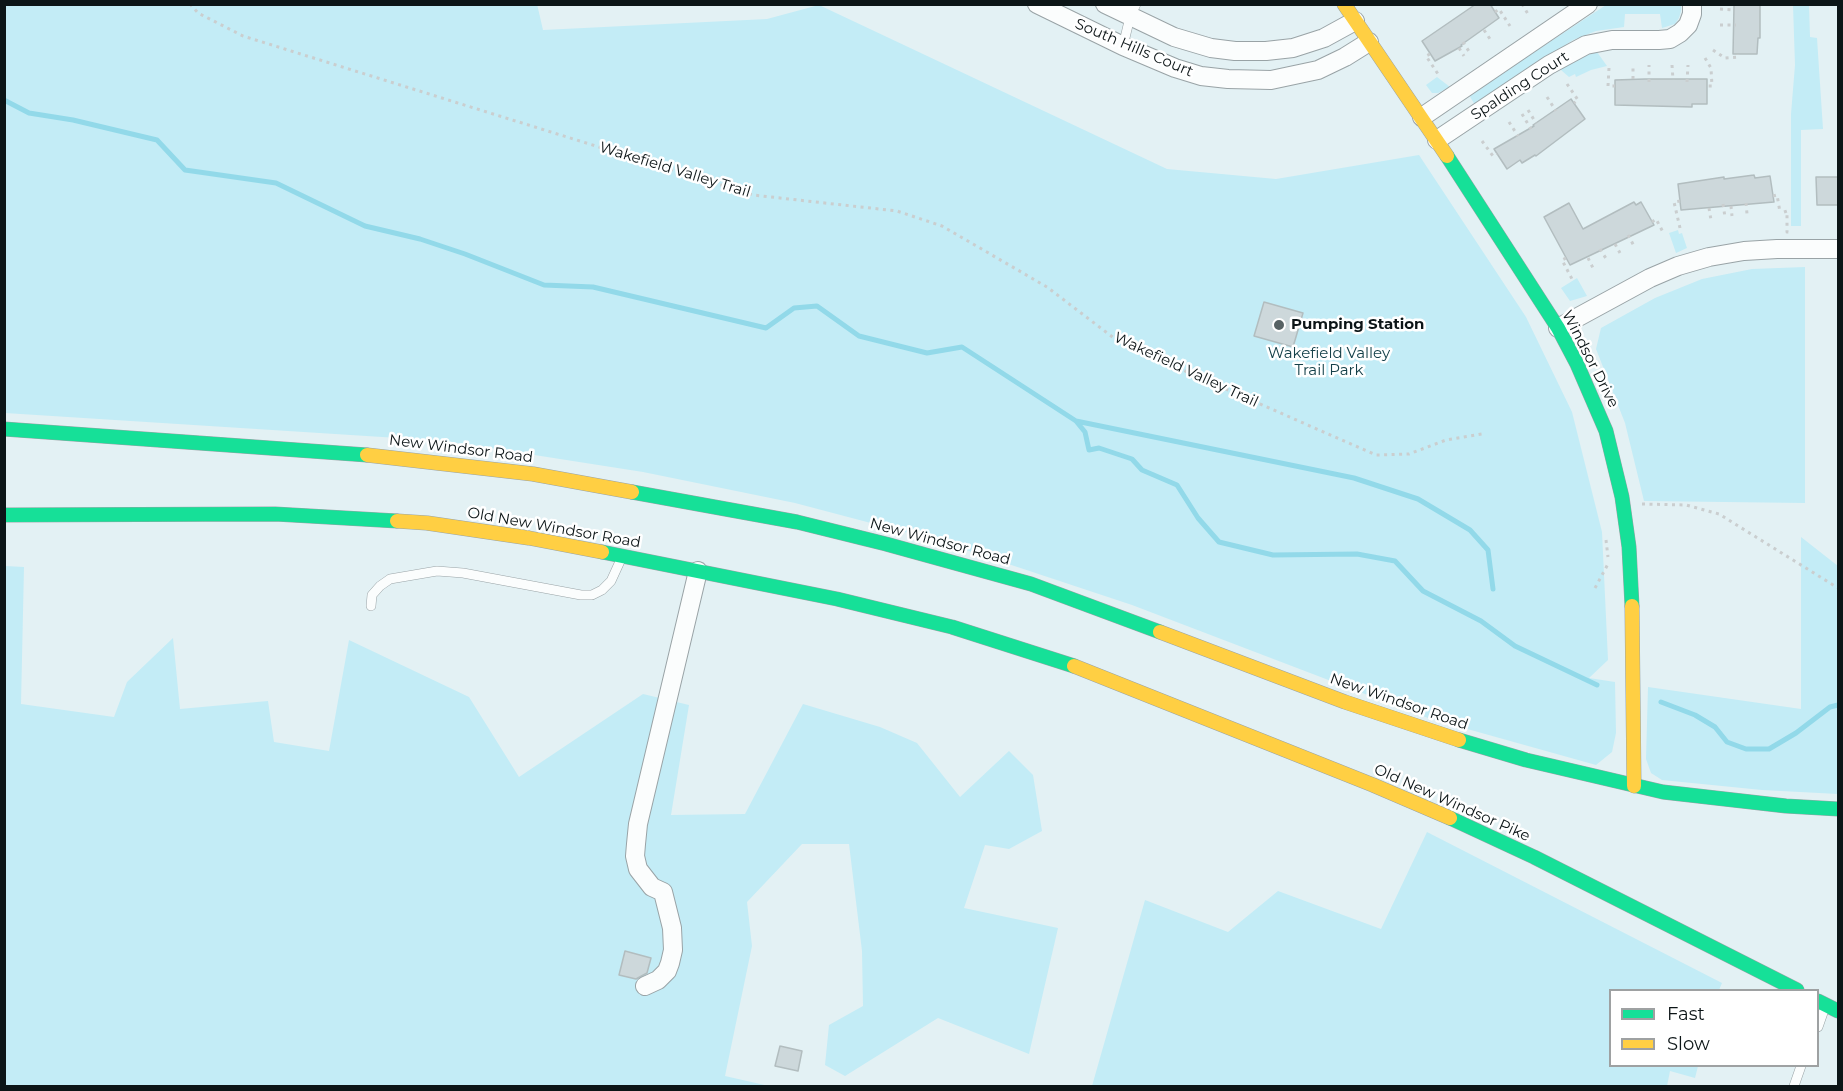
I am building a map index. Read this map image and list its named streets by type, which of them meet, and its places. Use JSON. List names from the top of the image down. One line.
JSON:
{"streets":{"street":["South Hills Court","Spalding Court","Windsor Drive","New Windsor Road","Old New Windsor Road","Old New Windsor Pike"],"path":["Wakefield Valley Trail"]},"crossings":[["South Hills Court","Windsor Drive"],["Spalding Court","Windsor Drive"],["Windsor Drive","New Windsor Road"],["Old New Windsor Road","Old New Windsor Pike"]],"parks":["Wakefield Valley Trail Park"],"places":["Pumping Station"],"legend":["Fast","Slow"]}
